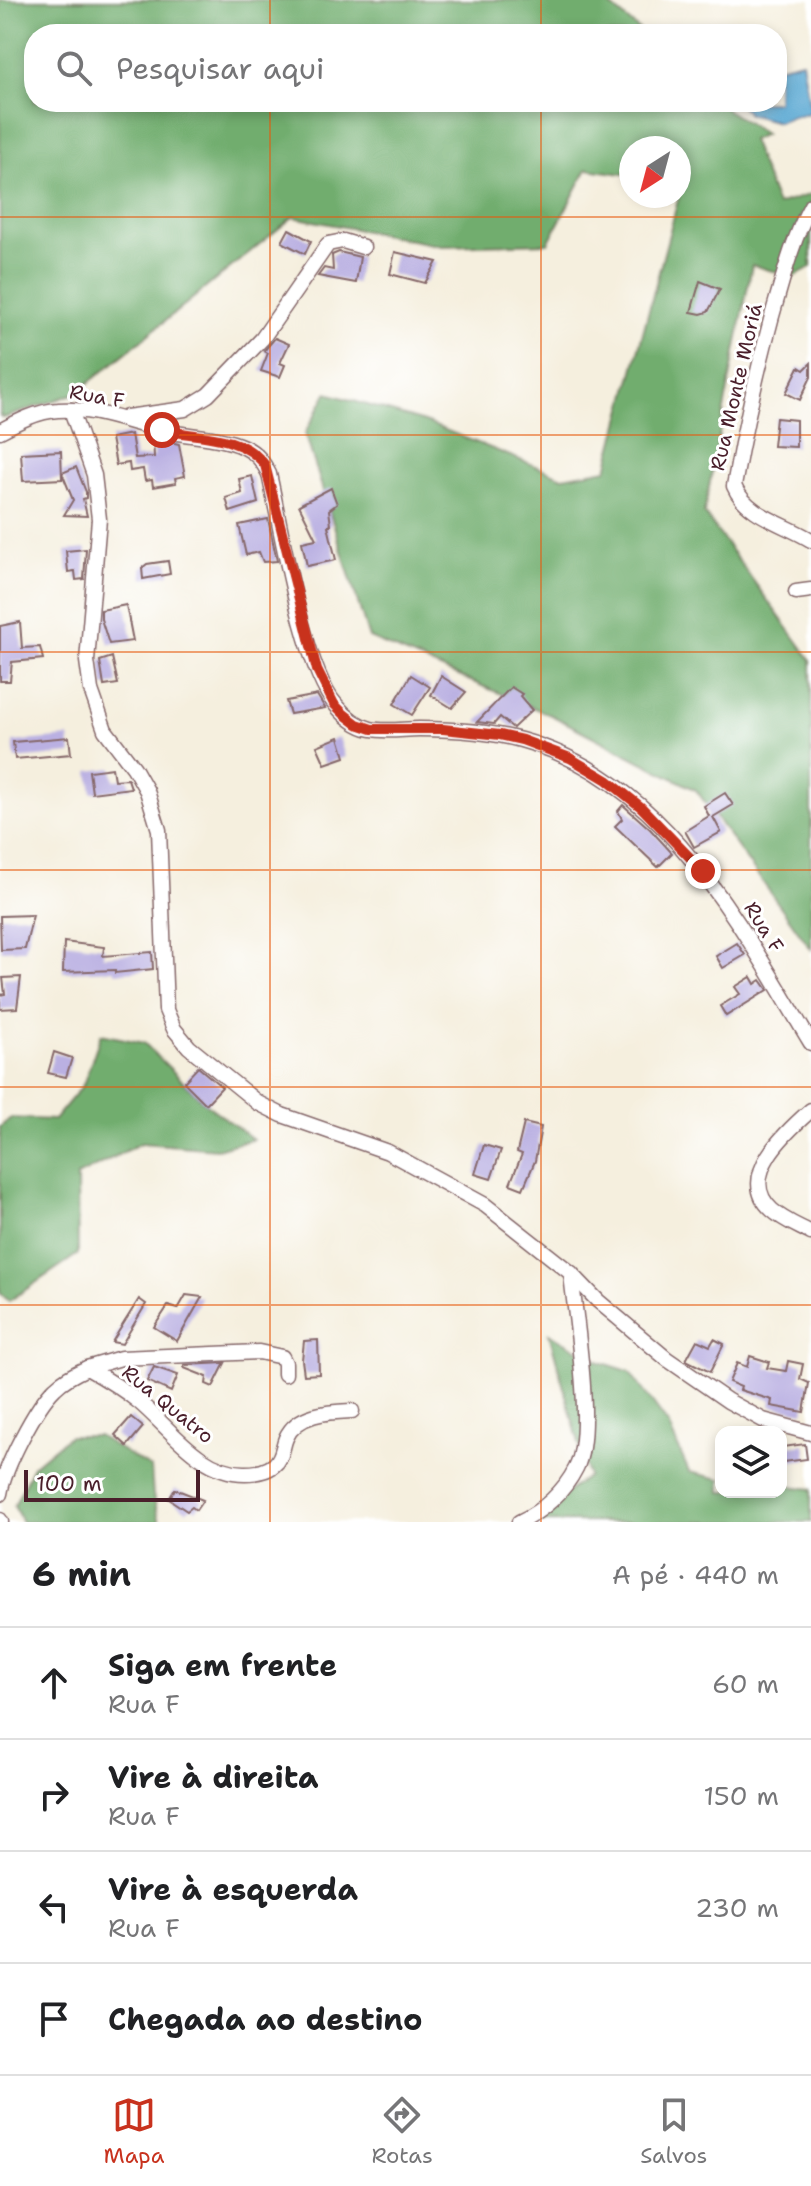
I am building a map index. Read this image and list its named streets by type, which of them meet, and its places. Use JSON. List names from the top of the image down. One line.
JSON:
{"streets":{"street":["Rua Monte Moriá","Rua F","Rua Quatro"]},"scale_bar":"100 m","north":"bottom left","page":{"search":"Pesquisar aqui","scale":"100 m","heading":["6 min","A pé · 440 m"],"list":[["Siga em frente","Rua F","60 m"],["Vire à direita","Rua F","150 m"],["Vire à esquerda","Rua F","230 m"],"Chegada ao destino"],"nav":["Mapa","Rotas","Salvos"]}}
